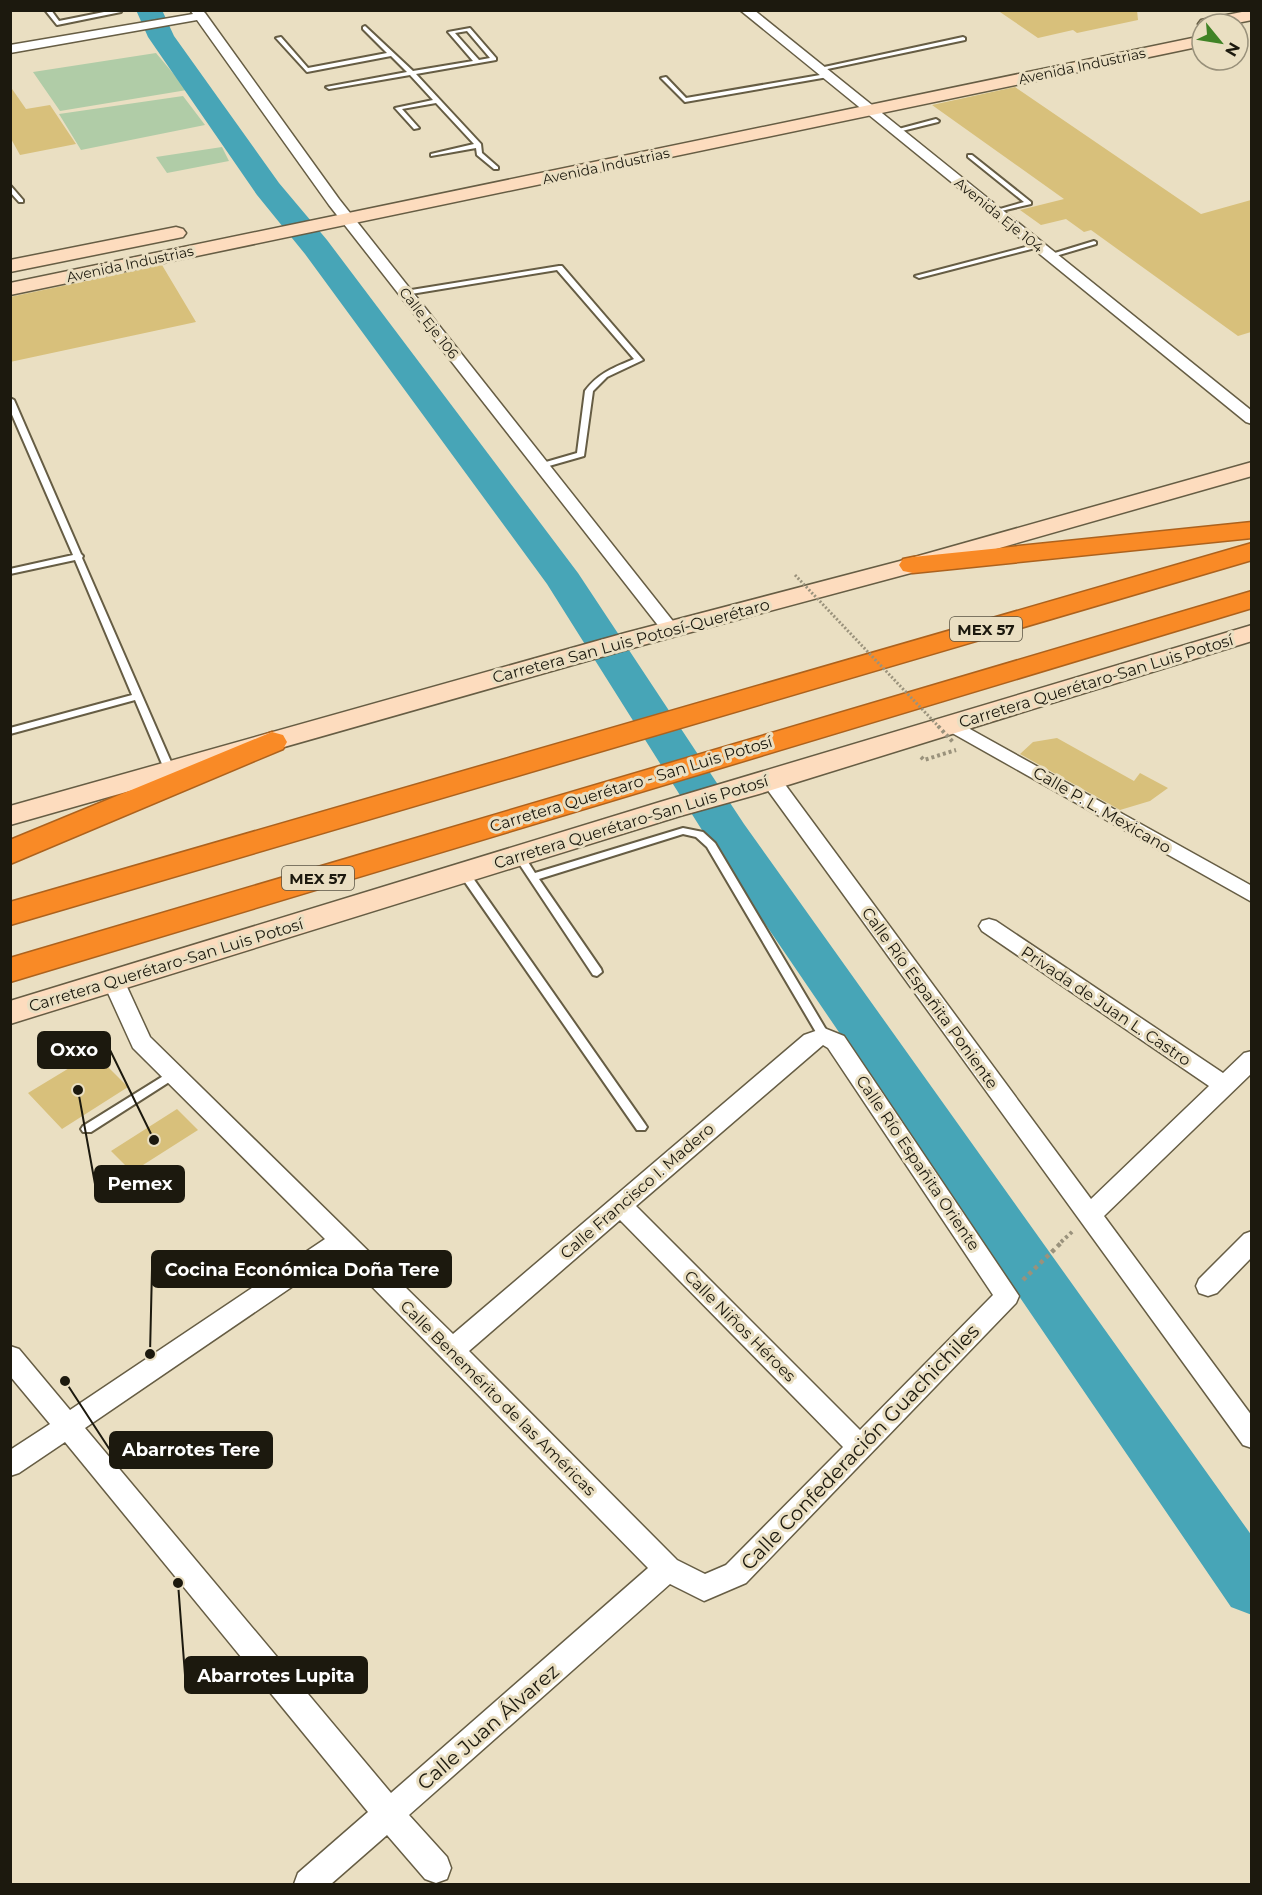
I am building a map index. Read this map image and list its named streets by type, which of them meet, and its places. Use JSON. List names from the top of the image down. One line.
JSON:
{"streets":{"highway":["MEX 57","Carretera Querétaro - San Luis Potosí"],"main road":["Avenida Industrias","Carretera San Luis Potosí-Querétaro","Carretera Querétaro-San Luis Potosí"],"street":["Avenida Eje 104","Calle Eje 106","Calle P. L. Mexicano","Calle Río Españita Poniente","Privada de Juan L. Castro","Calle Río Españita Oriente","Calle Francisco I. Madero","Calle Niños Héroes","Calle Benemérito de las Américas","Calle Confederación Guachichiles","Calle Juan Álvarez"]},"crossings":[["Avenida Industrias","Avenida Eje 104"],["Avenida Industrias","Calle Eje 106"],["Calle Eje 106","Carretera San Luis Potosí-Querétaro"],["Carretera Querétaro-San Luis Potosí","Calle P. L. Mexicano"],["Carretera Querétaro-San Luis Potosí","Calle Río Españita Poniente"],["Carretera Querétaro-San Luis Potosí","Calle Benemérito de las Américas"],["Calle Río Españita Oriente","Calle Francisco I. Madero"],["Calle Río Españita Oriente","Calle Confederación Guachichiles"],["Calle Francisco I. Madero","Calle Niños Héroes"],["Calle Francisco I. Madero","Calle Benemérito de las Américas"],["Calle Niños Héroes","Calle Confederación Guachichiles"],["Calle Benemérito de las Américas","Calle Confederación Guachichiles"],["Calle Benemérito de las Américas","Calle Juan Álvarez"]],"places":["Pemex","Oxxo","Cocina Económica Doña Tere","Abarrotes Tere","Abarrotes Lupita"],"north":"bottom right"}
